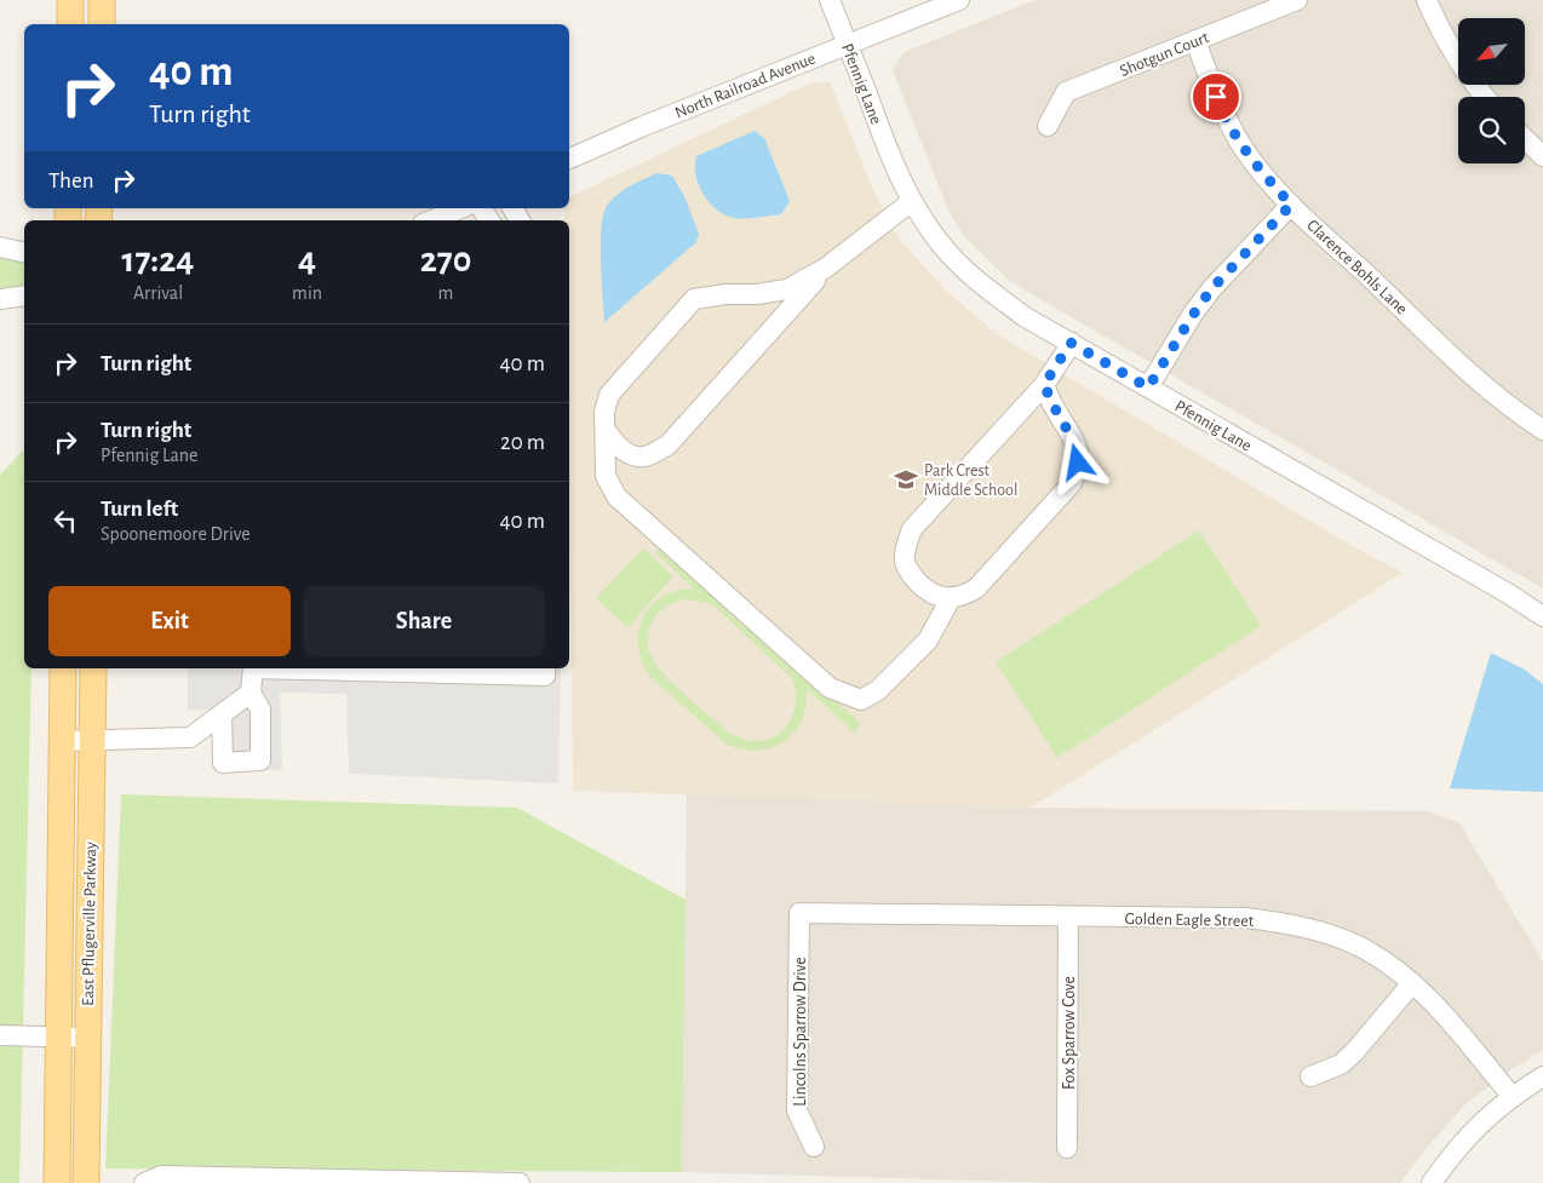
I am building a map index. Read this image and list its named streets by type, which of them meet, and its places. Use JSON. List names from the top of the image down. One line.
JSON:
{"streets":{"main road":["East Pflugerville Parkway"],"street":["Shotgun Court","Pfennig Lane","North Railroad Avenue","Clarence Bohls Lane","Golden Eagle Street","Lincolns Sparrow Drive","Fox Sparrow Cove"]},"crossings":[["Shotgun Court","Clarence Bohls Lane"],["Pfennig Lane","North Railroad Avenue"],["Golden Eagle Street","Lincolns Sparrow Drive"],["Golden Eagle Street","Fox Sparrow Cove"]],"places":{"school or university":["Park Crest Middle School"]},"north":"bottom left","page":{"turn":["40 m","Turn right"],"then":"Then","eta":["17:24","Arrival","4","min","270","m"],"list":[{"name":"Turn right","value":"40 m"},{"name":"Turn right","note":"Pfennig Lane","value":"20 m"},{"name":"Turn left","note":"Spoonemoore Drive","value":"40 m"}],"buttons":["Exit","Share"]}}
